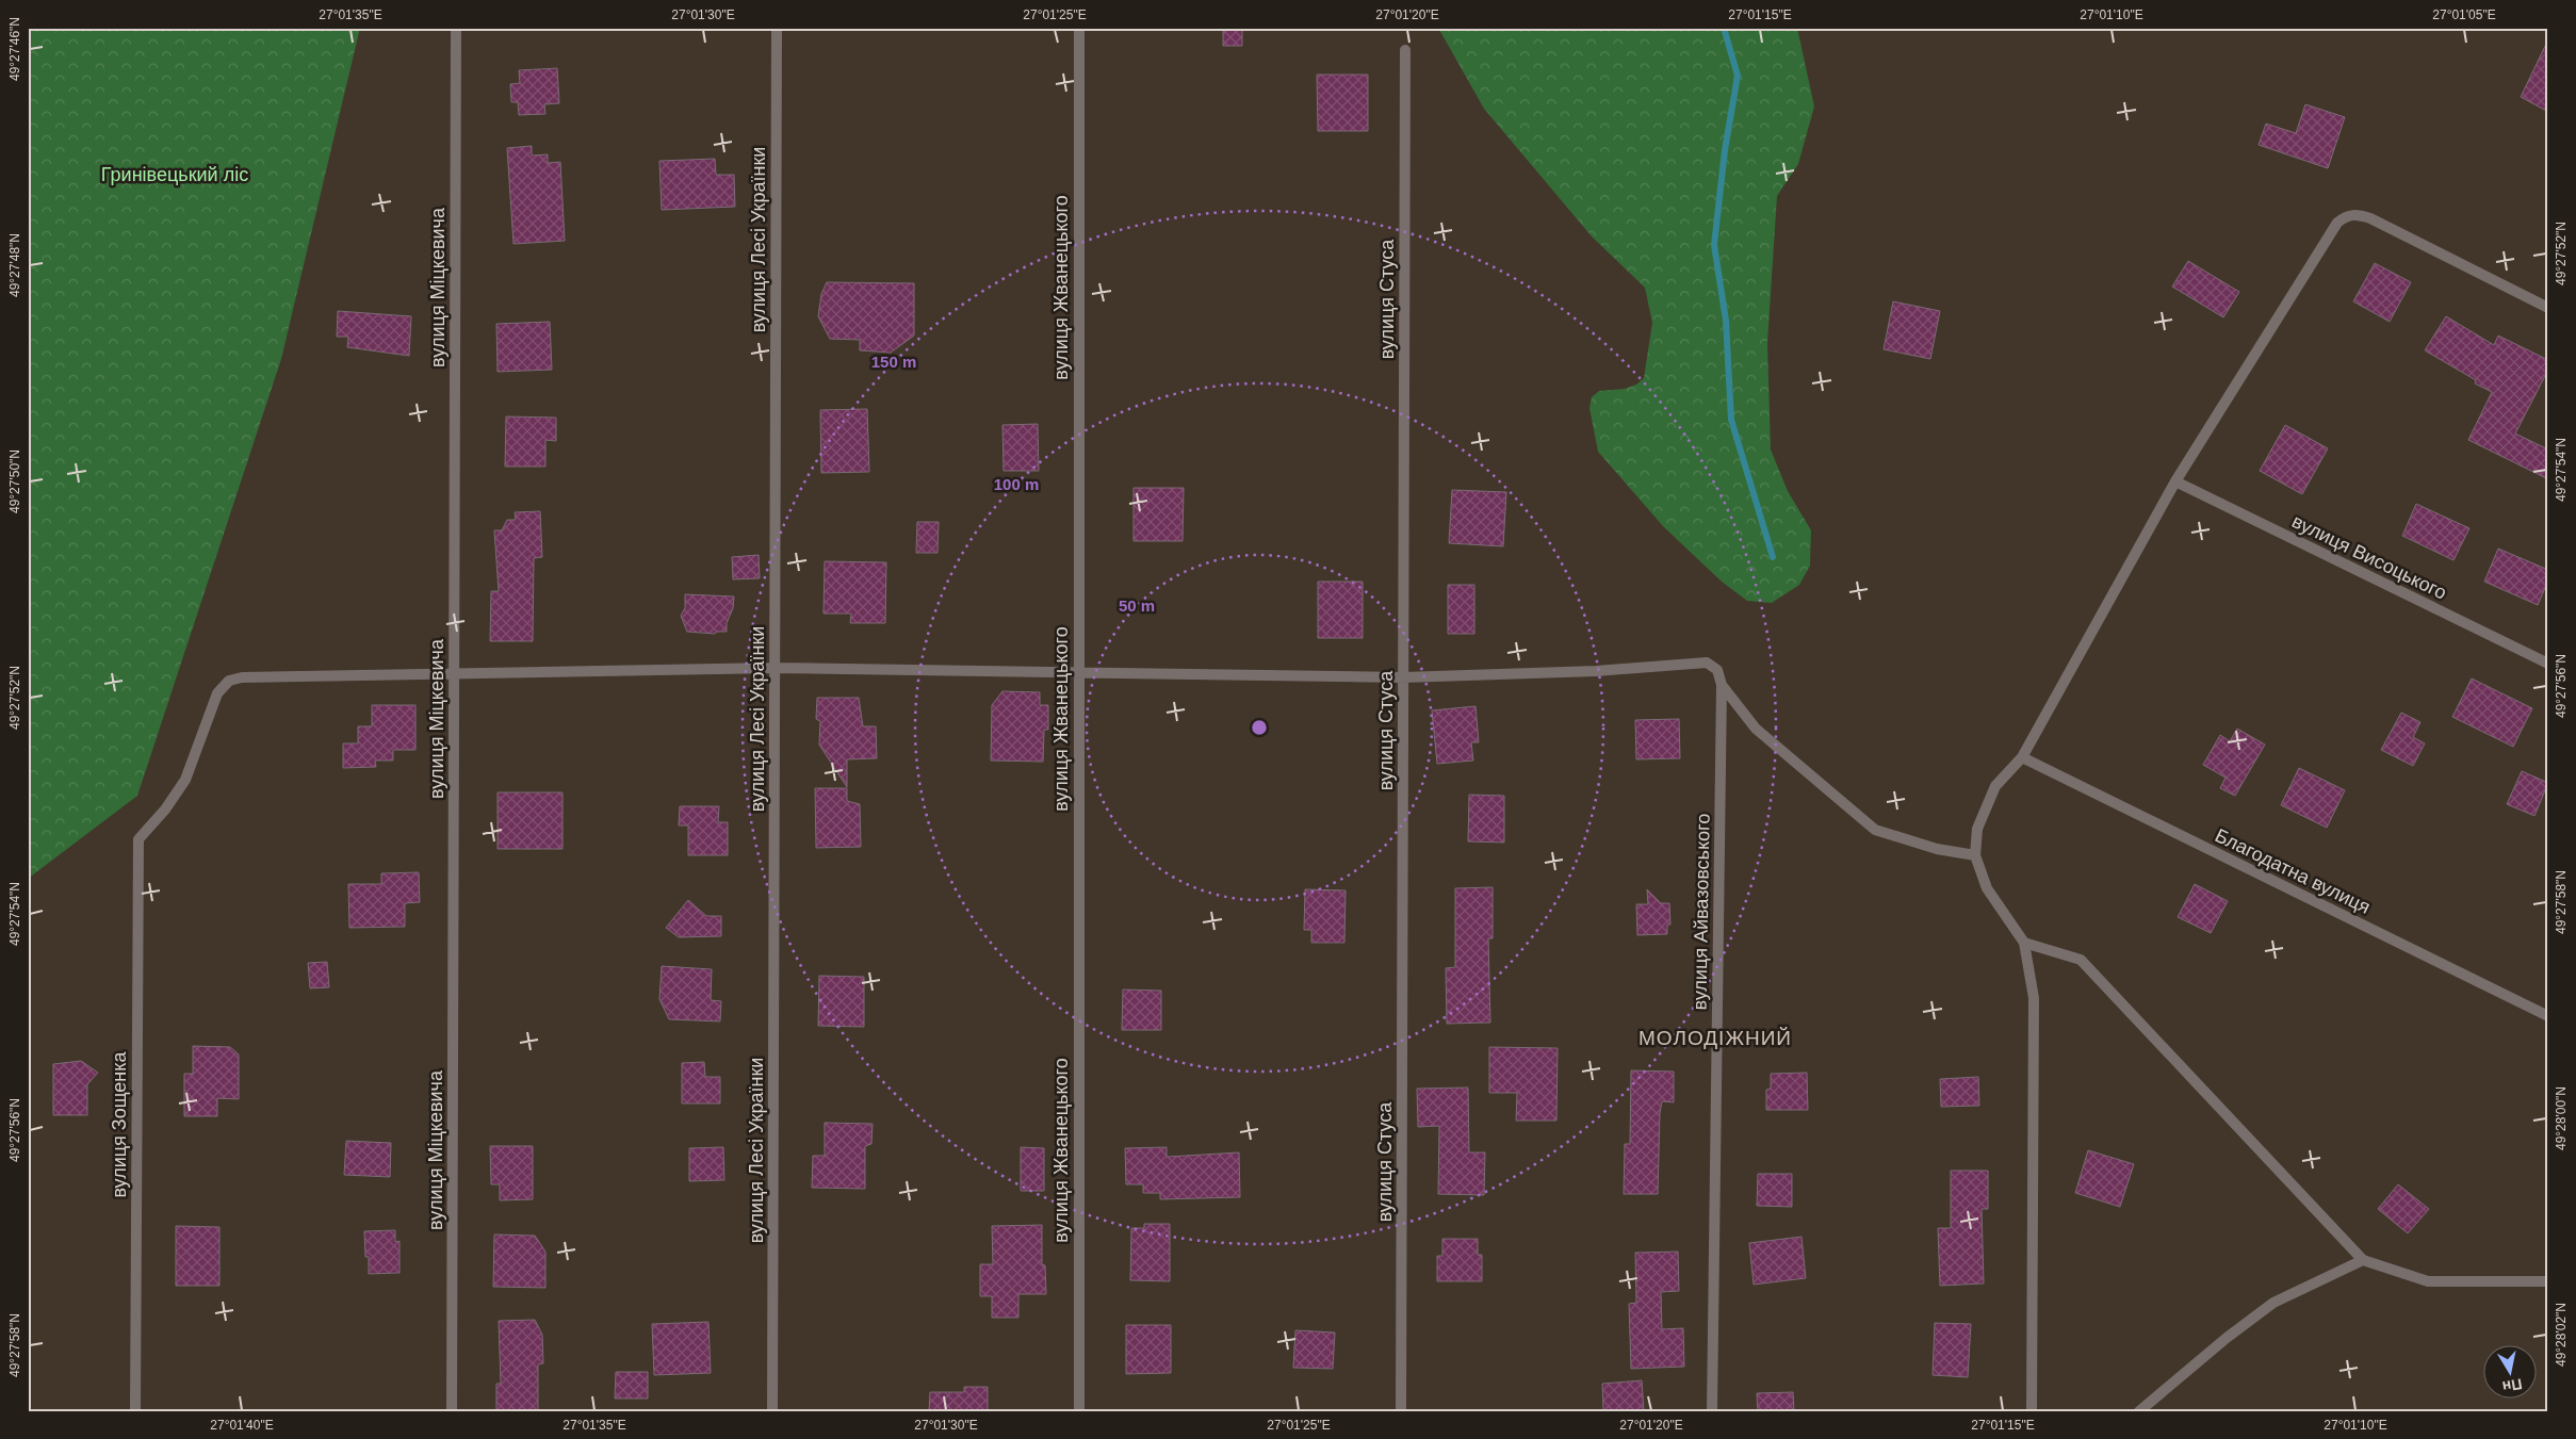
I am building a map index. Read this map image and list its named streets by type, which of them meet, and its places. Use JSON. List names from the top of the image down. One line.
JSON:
{"streets":{"street":["вулиця Лесі Українки","вулиця Міцкевича","вулиця Жванецького","вулиця Стуса","вулиця Висоцького","Благодатна вулиця","вулиця Айвазовського","вулиця Зощенка"]},"crossings":[["вулиця Міцкевича","вулиця Зощенка"],["вулиця Стуса","вулиця Айвазовського"]],"districts":["МОЛОДІЖНИЙ"],"parks":["Гринівецький ліс"],"north":"bottom","coordinates":["27°01'35\"E","27°01'30\"E","27°01'25\"E","27°01'20\"E","27°01'15\"E","27°01'10\"E","27°01'05\"E","49°27'46\"N","49°27'52\"N","49°27'48\"N","49°27'54\"N","49°27'50\"N","49°27'56\"N","49°27'58\"N","49°28'00\"N","49°28'02\"N","27°01'40\"E"],"rings":["150 m","100 m","50 m"]}
